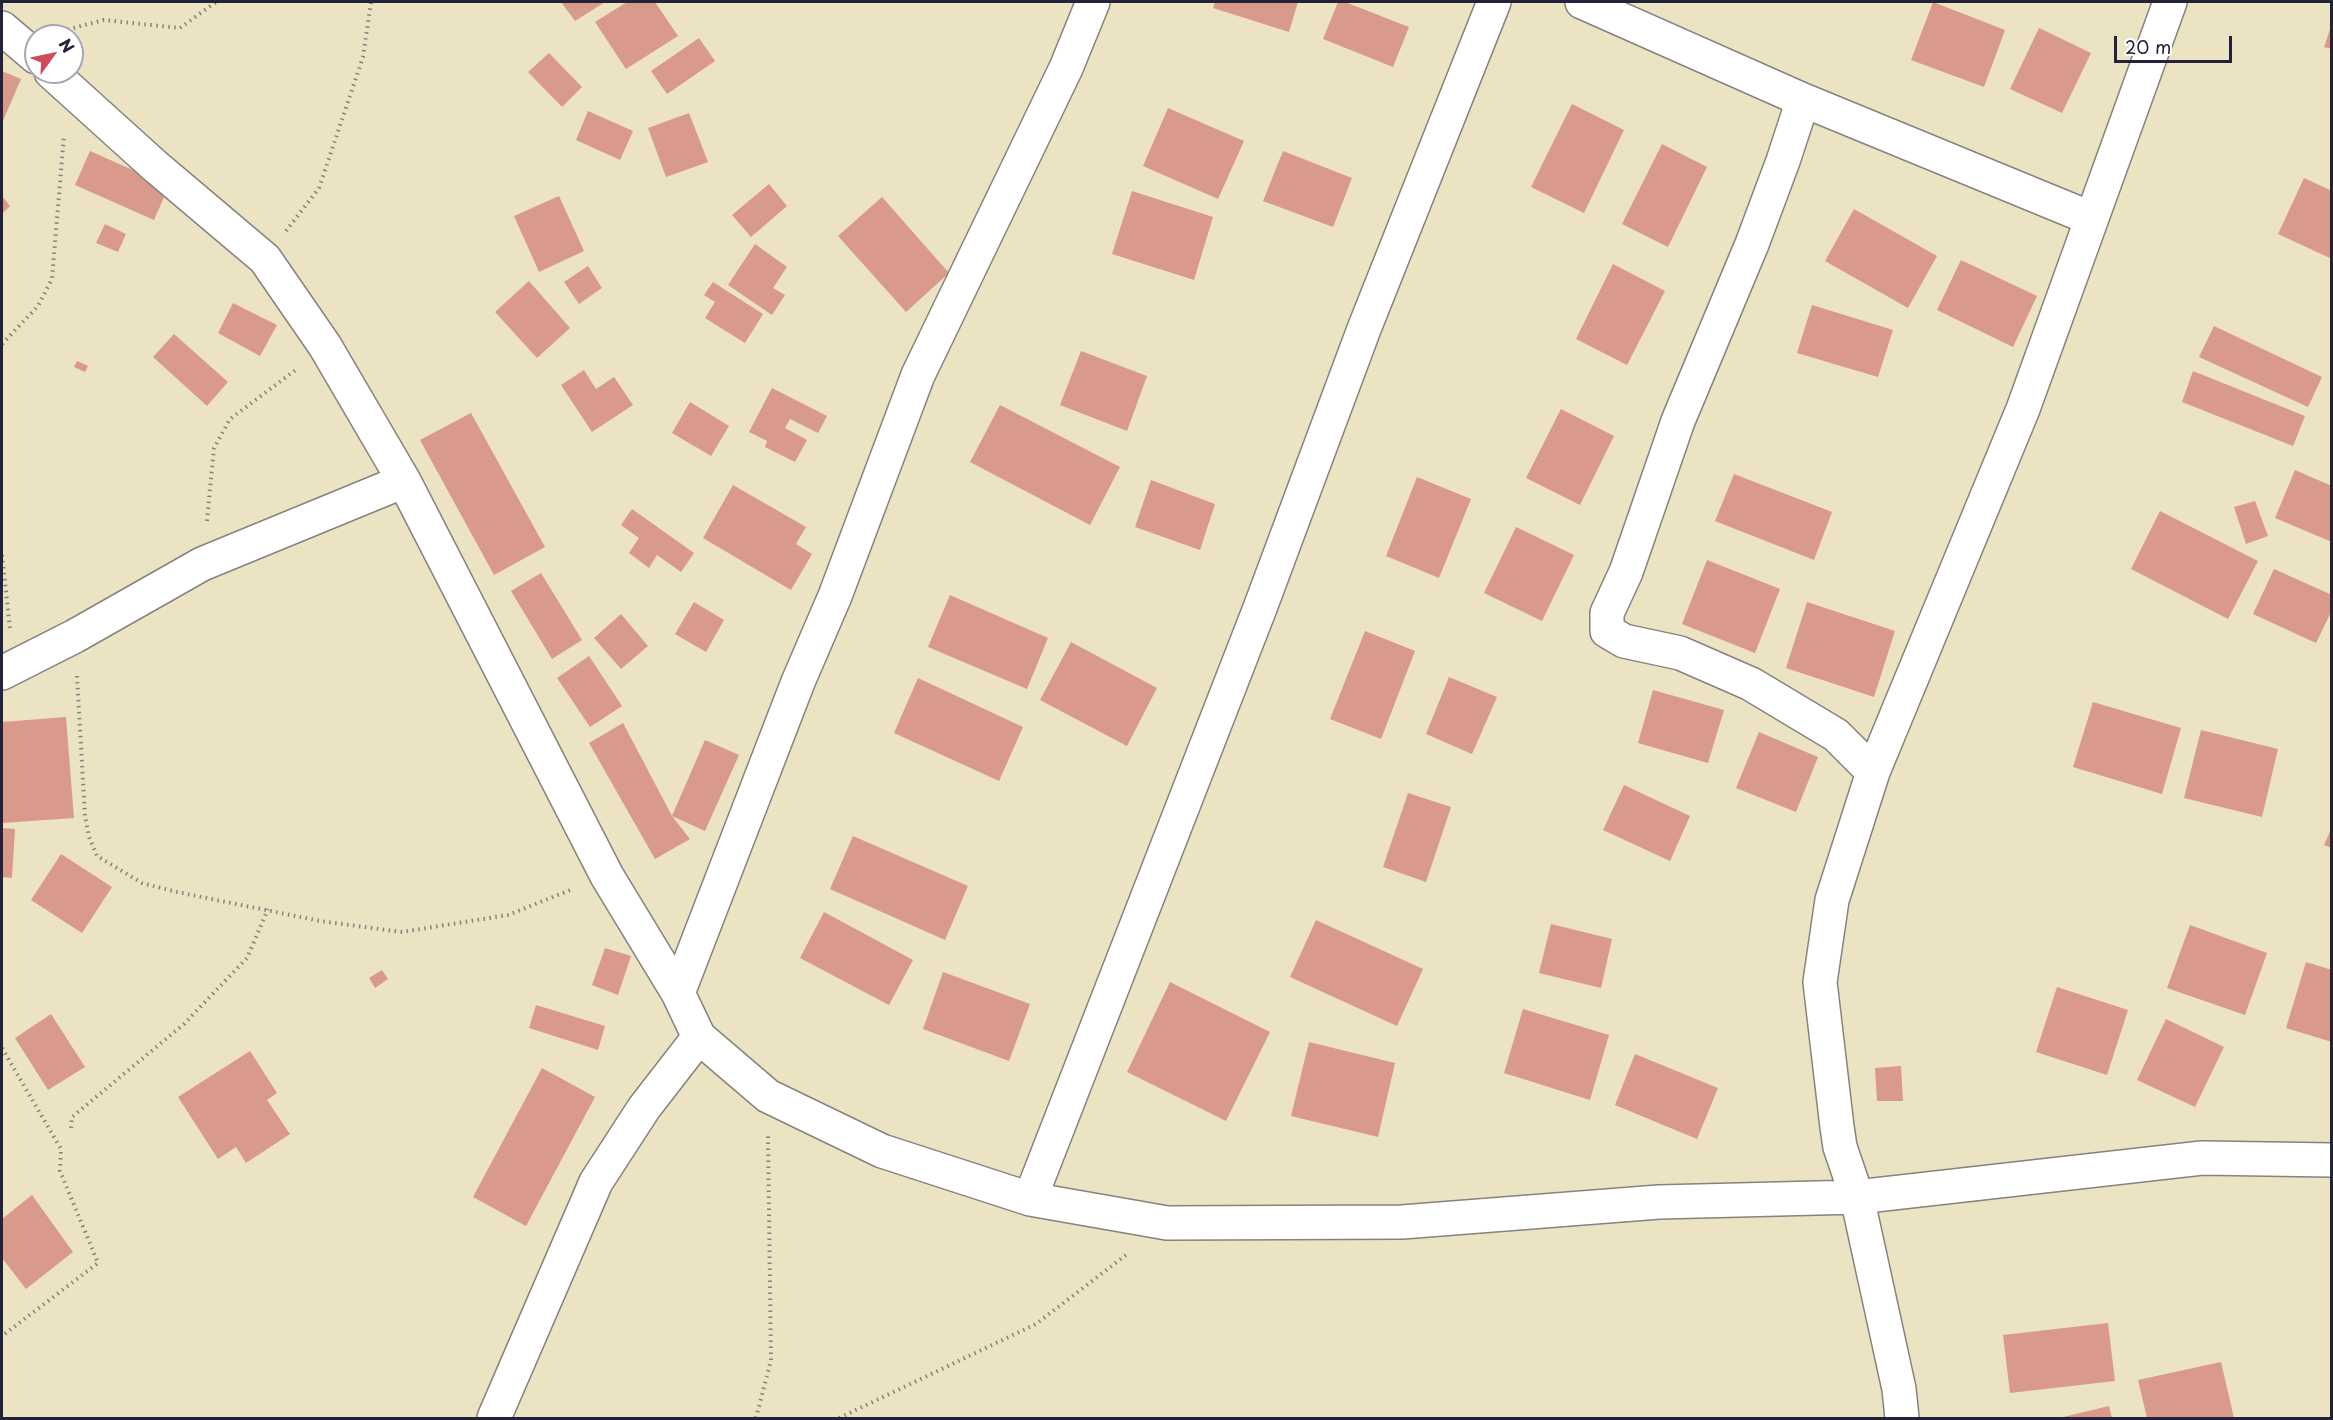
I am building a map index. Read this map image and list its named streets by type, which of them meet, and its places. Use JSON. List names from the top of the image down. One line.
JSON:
{"scale_bar":"20 m","north":"top right"}
